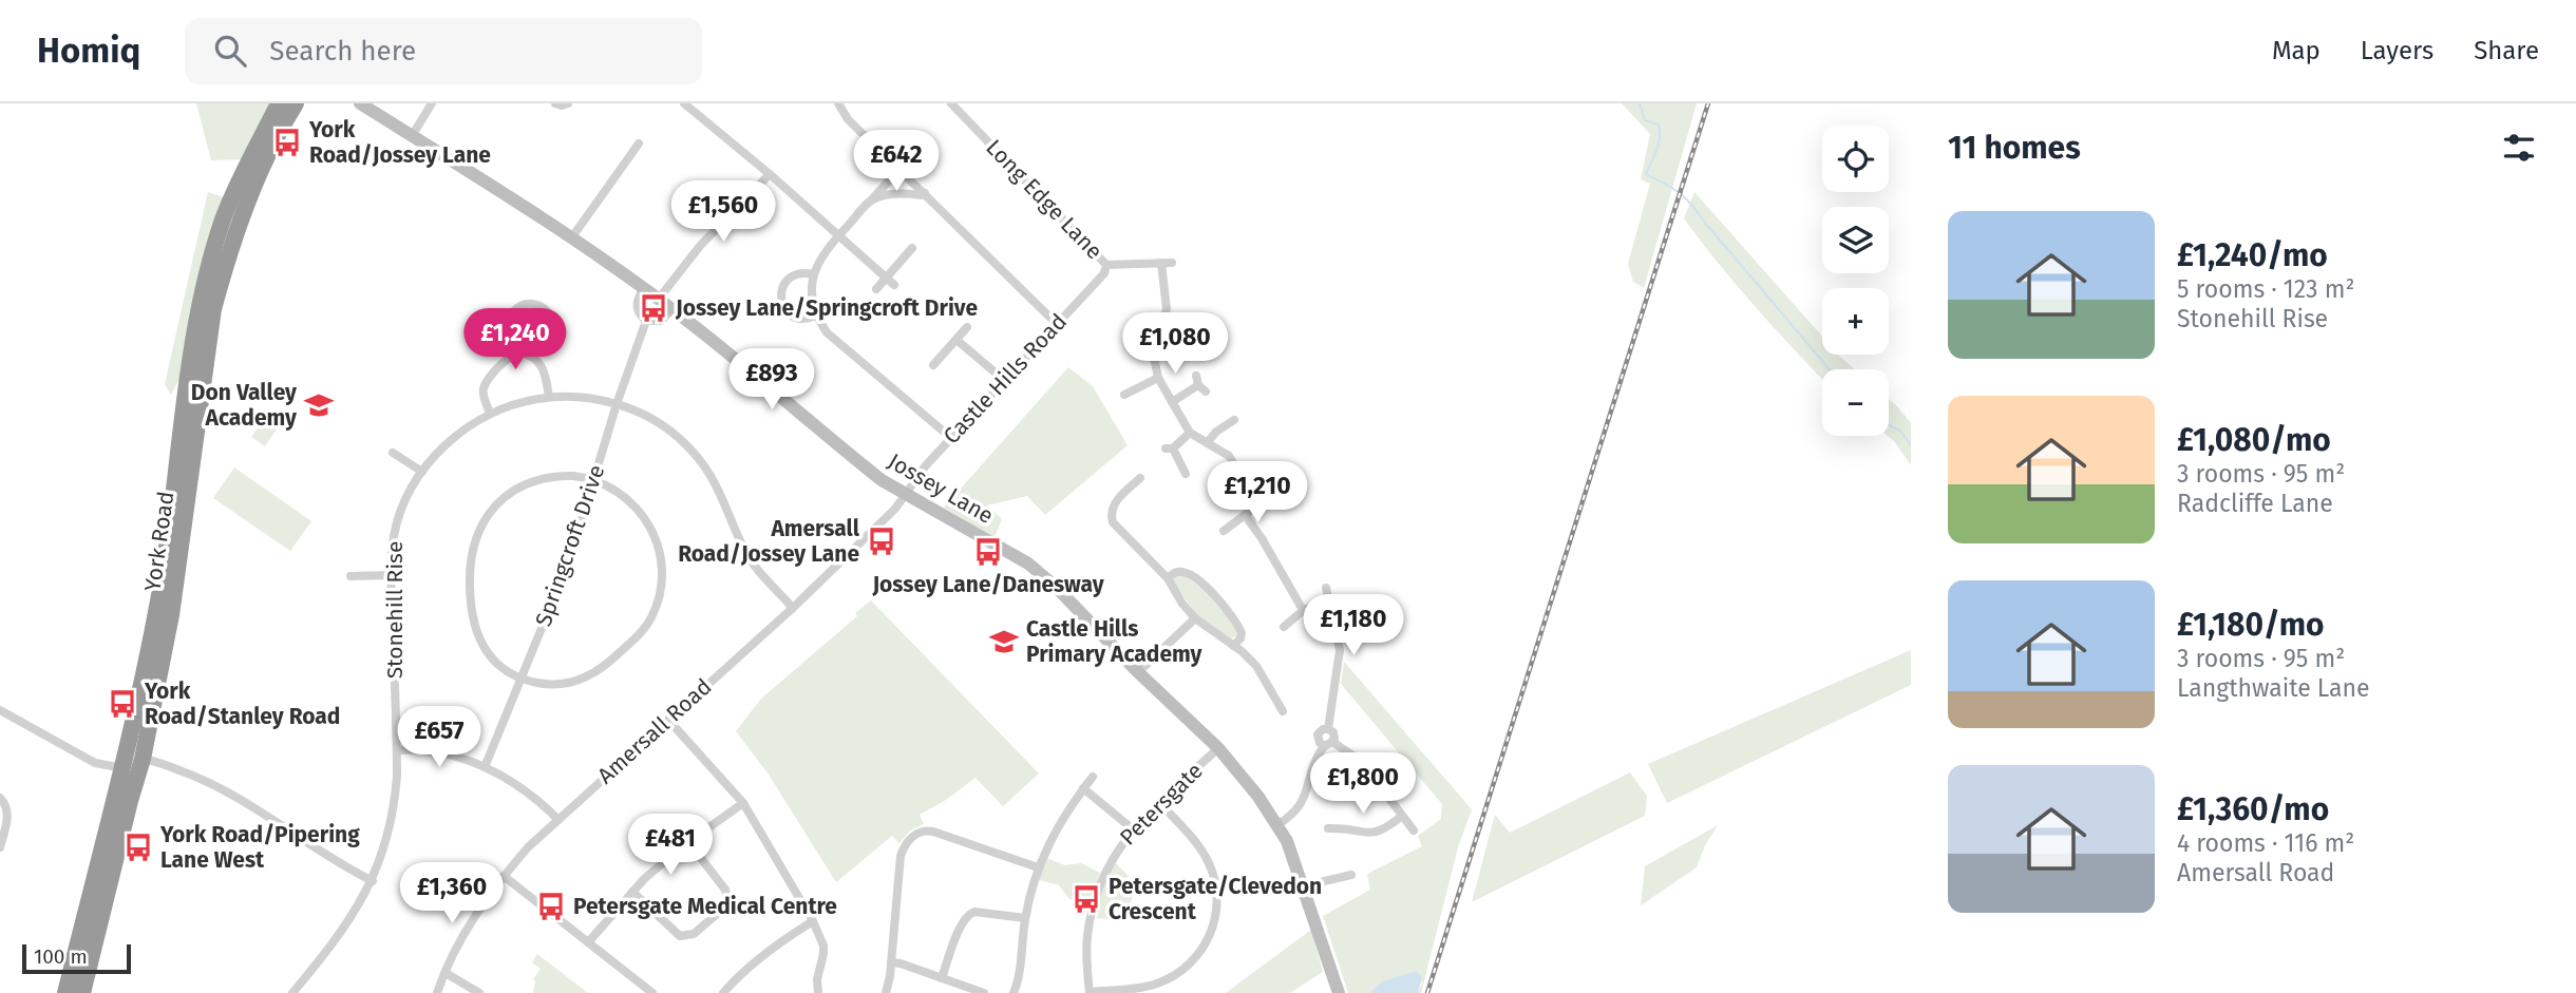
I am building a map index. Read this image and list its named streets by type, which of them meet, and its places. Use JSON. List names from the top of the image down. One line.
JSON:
{"streets":{"highway":["York Road"],"street":["Long Edge Lane","Castle Hills Road","Jossey Lane","Springcroft Drive","Stonehill Rise","Amersall Road","Petersgate"]},"crossings":[["Long Edge Lane","Castle Hills Road"],["Castle Hills Road","Jossey Lane"],["Castle Hills Road","Amersall Road"],["Jossey Lane","Springcroft Drive"],["Jossey Lane","Amersall Road"],["Jossey Lane","Petersgate"],["Springcroft Drive","Stonehill Rise"],["Stonehill Rise","Amersall Road"]],"places":{"bus stop":["York Road/Jossey Lane","Jossey Lane/Springcroft Drive","Amersall Road/Jossey Lane","Jossey Lane/Danesway","York Road/Stanley Road","York Road/Pipering Lane West","Petersgate/Clevedon Crescent","Petersgate Medical Centre"],"school or university":["Don Valley Academy","Castle Hills Primary Academy"]},"scale_bar":"100 m","page":{"header":"Homiq","search":"Search here","nav":["Map","Layers","Share"],"heading":"11 homes","map_buttons":["+","−"],"price":["£642","£1,560","£1,240","£1,080","£893","£1,210","£1,180","£657","£1,800","£481","£1,360"],"list":[{"name":"£1,240/mo","note":"5 rooms · 123 m² · Stonehill Rise"},{"name":"£1,080/mo","note":"3 rooms · 95 m² · Radcliffe Lane"},{"name":"£1,180/mo","note":"3 rooms · 95 m² · Langthwaite Lane"},{"name":"£1,360/mo","note":"4 rooms · 116 m² · Amersall Road"}],"scale":"100 m"}}
